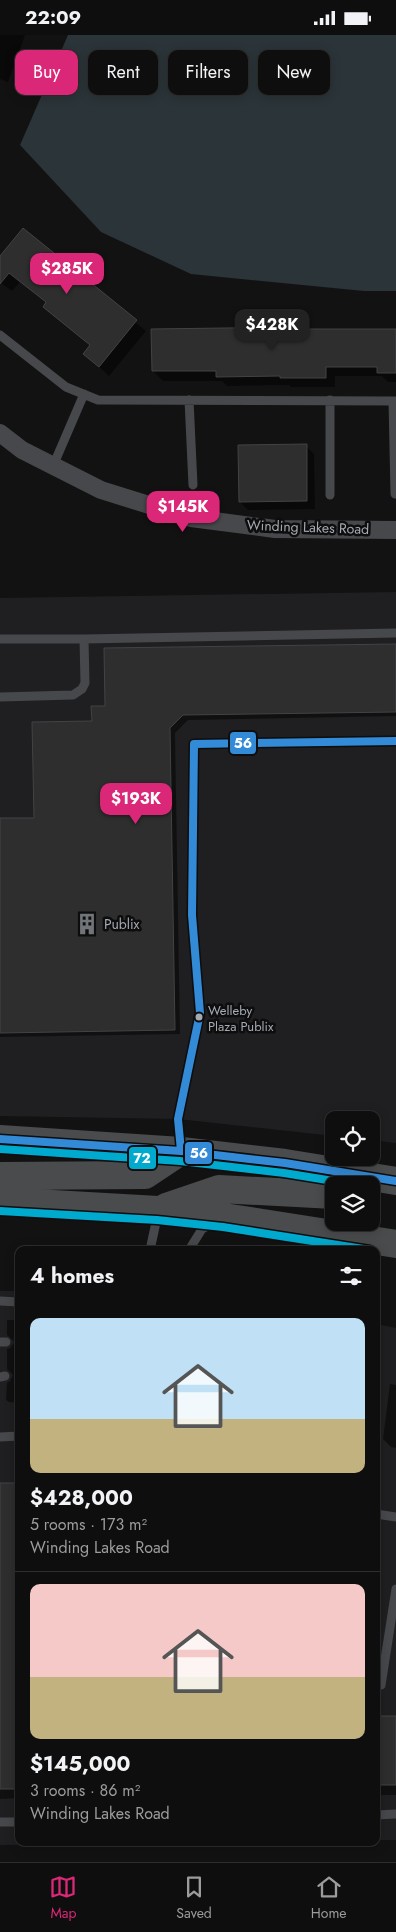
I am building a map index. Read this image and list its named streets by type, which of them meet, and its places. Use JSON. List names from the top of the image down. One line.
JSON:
{"streets":{"street":["Winding Lakes Road"]},"places":{"building":["Publix"],"other":["Welleby Plaza Publix"]},"lines":["transit line 56","transit line 72"],"page":{"status":"22:09","chip":["Buy","Rent","Filters","New"],"price":["$285K","$428K","$145K","$193K"],"heading":"4 homes","list":[{"name":"$428,000","note":"5 rooms · 173 m² · Winding Lakes Road"},{"name":"$145,000","note":"3 rooms · 86 m² · Winding Lakes Road"}],"tabs":["Map","Saved","Home"]}}
